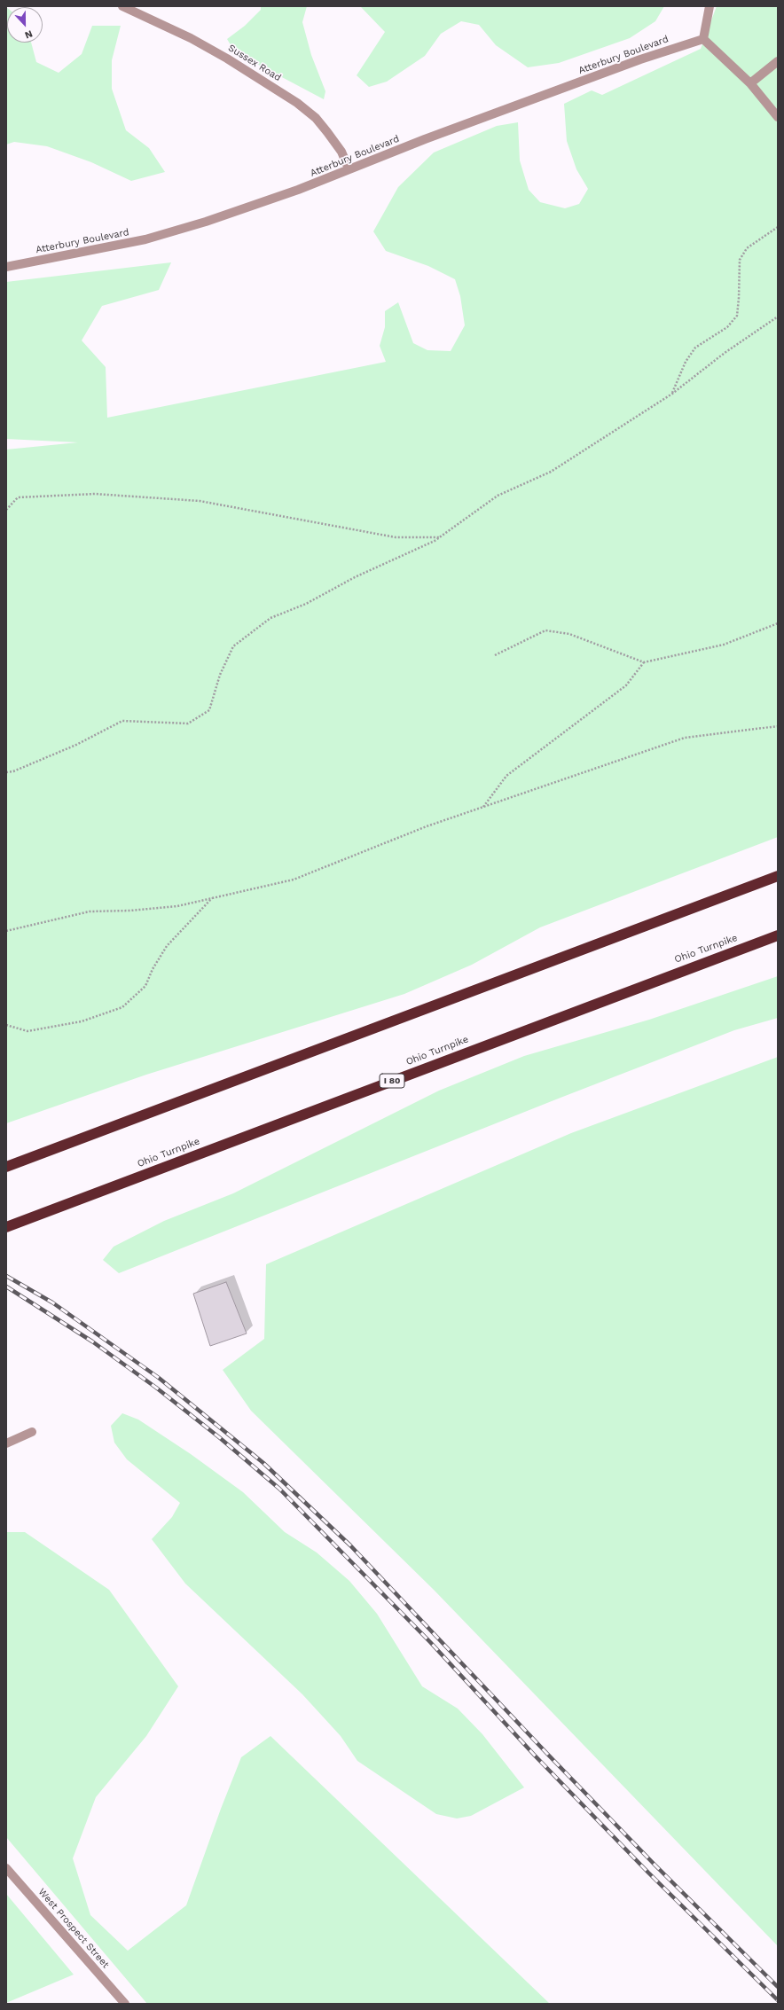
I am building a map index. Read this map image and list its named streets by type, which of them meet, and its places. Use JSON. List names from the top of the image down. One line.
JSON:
{"streets":{"highway":["Ohio Turnpike","I 80"],"street":["Atterbury Boulevard","Sussex Road","West Prospect Street"]},"crossings":[["Atterbury Boulevard","Sussex Road"]],"north":"bottom"}
